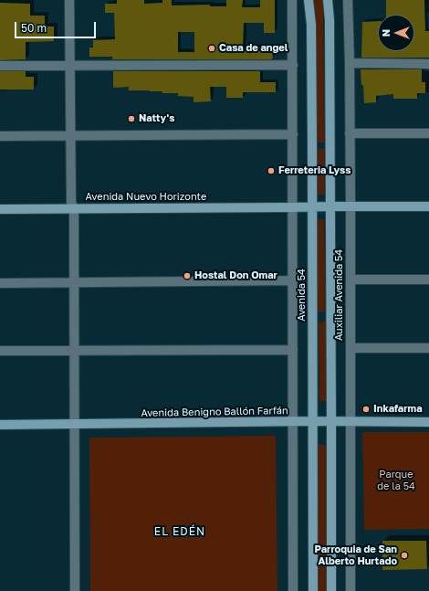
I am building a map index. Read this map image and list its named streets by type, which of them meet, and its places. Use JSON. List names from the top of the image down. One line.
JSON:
{"streets":{"main road":["Avenida Nuevo Horizonte","Avenida 54","Avenida Benigno Ballón Farfán"],"street":["Auxiliar Avenida 54"]},"crossings":[["Avenida Nuevo Horizonte","Avenida 54"],["Avenida Nuevo Horizonte","Auxiliar Avenida 54"],["Avenida 54","Avenida Benigno Ballón Farfán"],["Auxiliar Avenida 54","Avenida Benigno Ballón Farfán"]],"districts":["EL EDÉN"],"parks":["Parque de la 54"],"places":["Casa de angel","Natty's","Ferreteria Lyss","Hostal Don Omar","Inkafarma","Parroquia de San Alberto Hurtado"],"scale_bar":"50 m","north":"left"}
